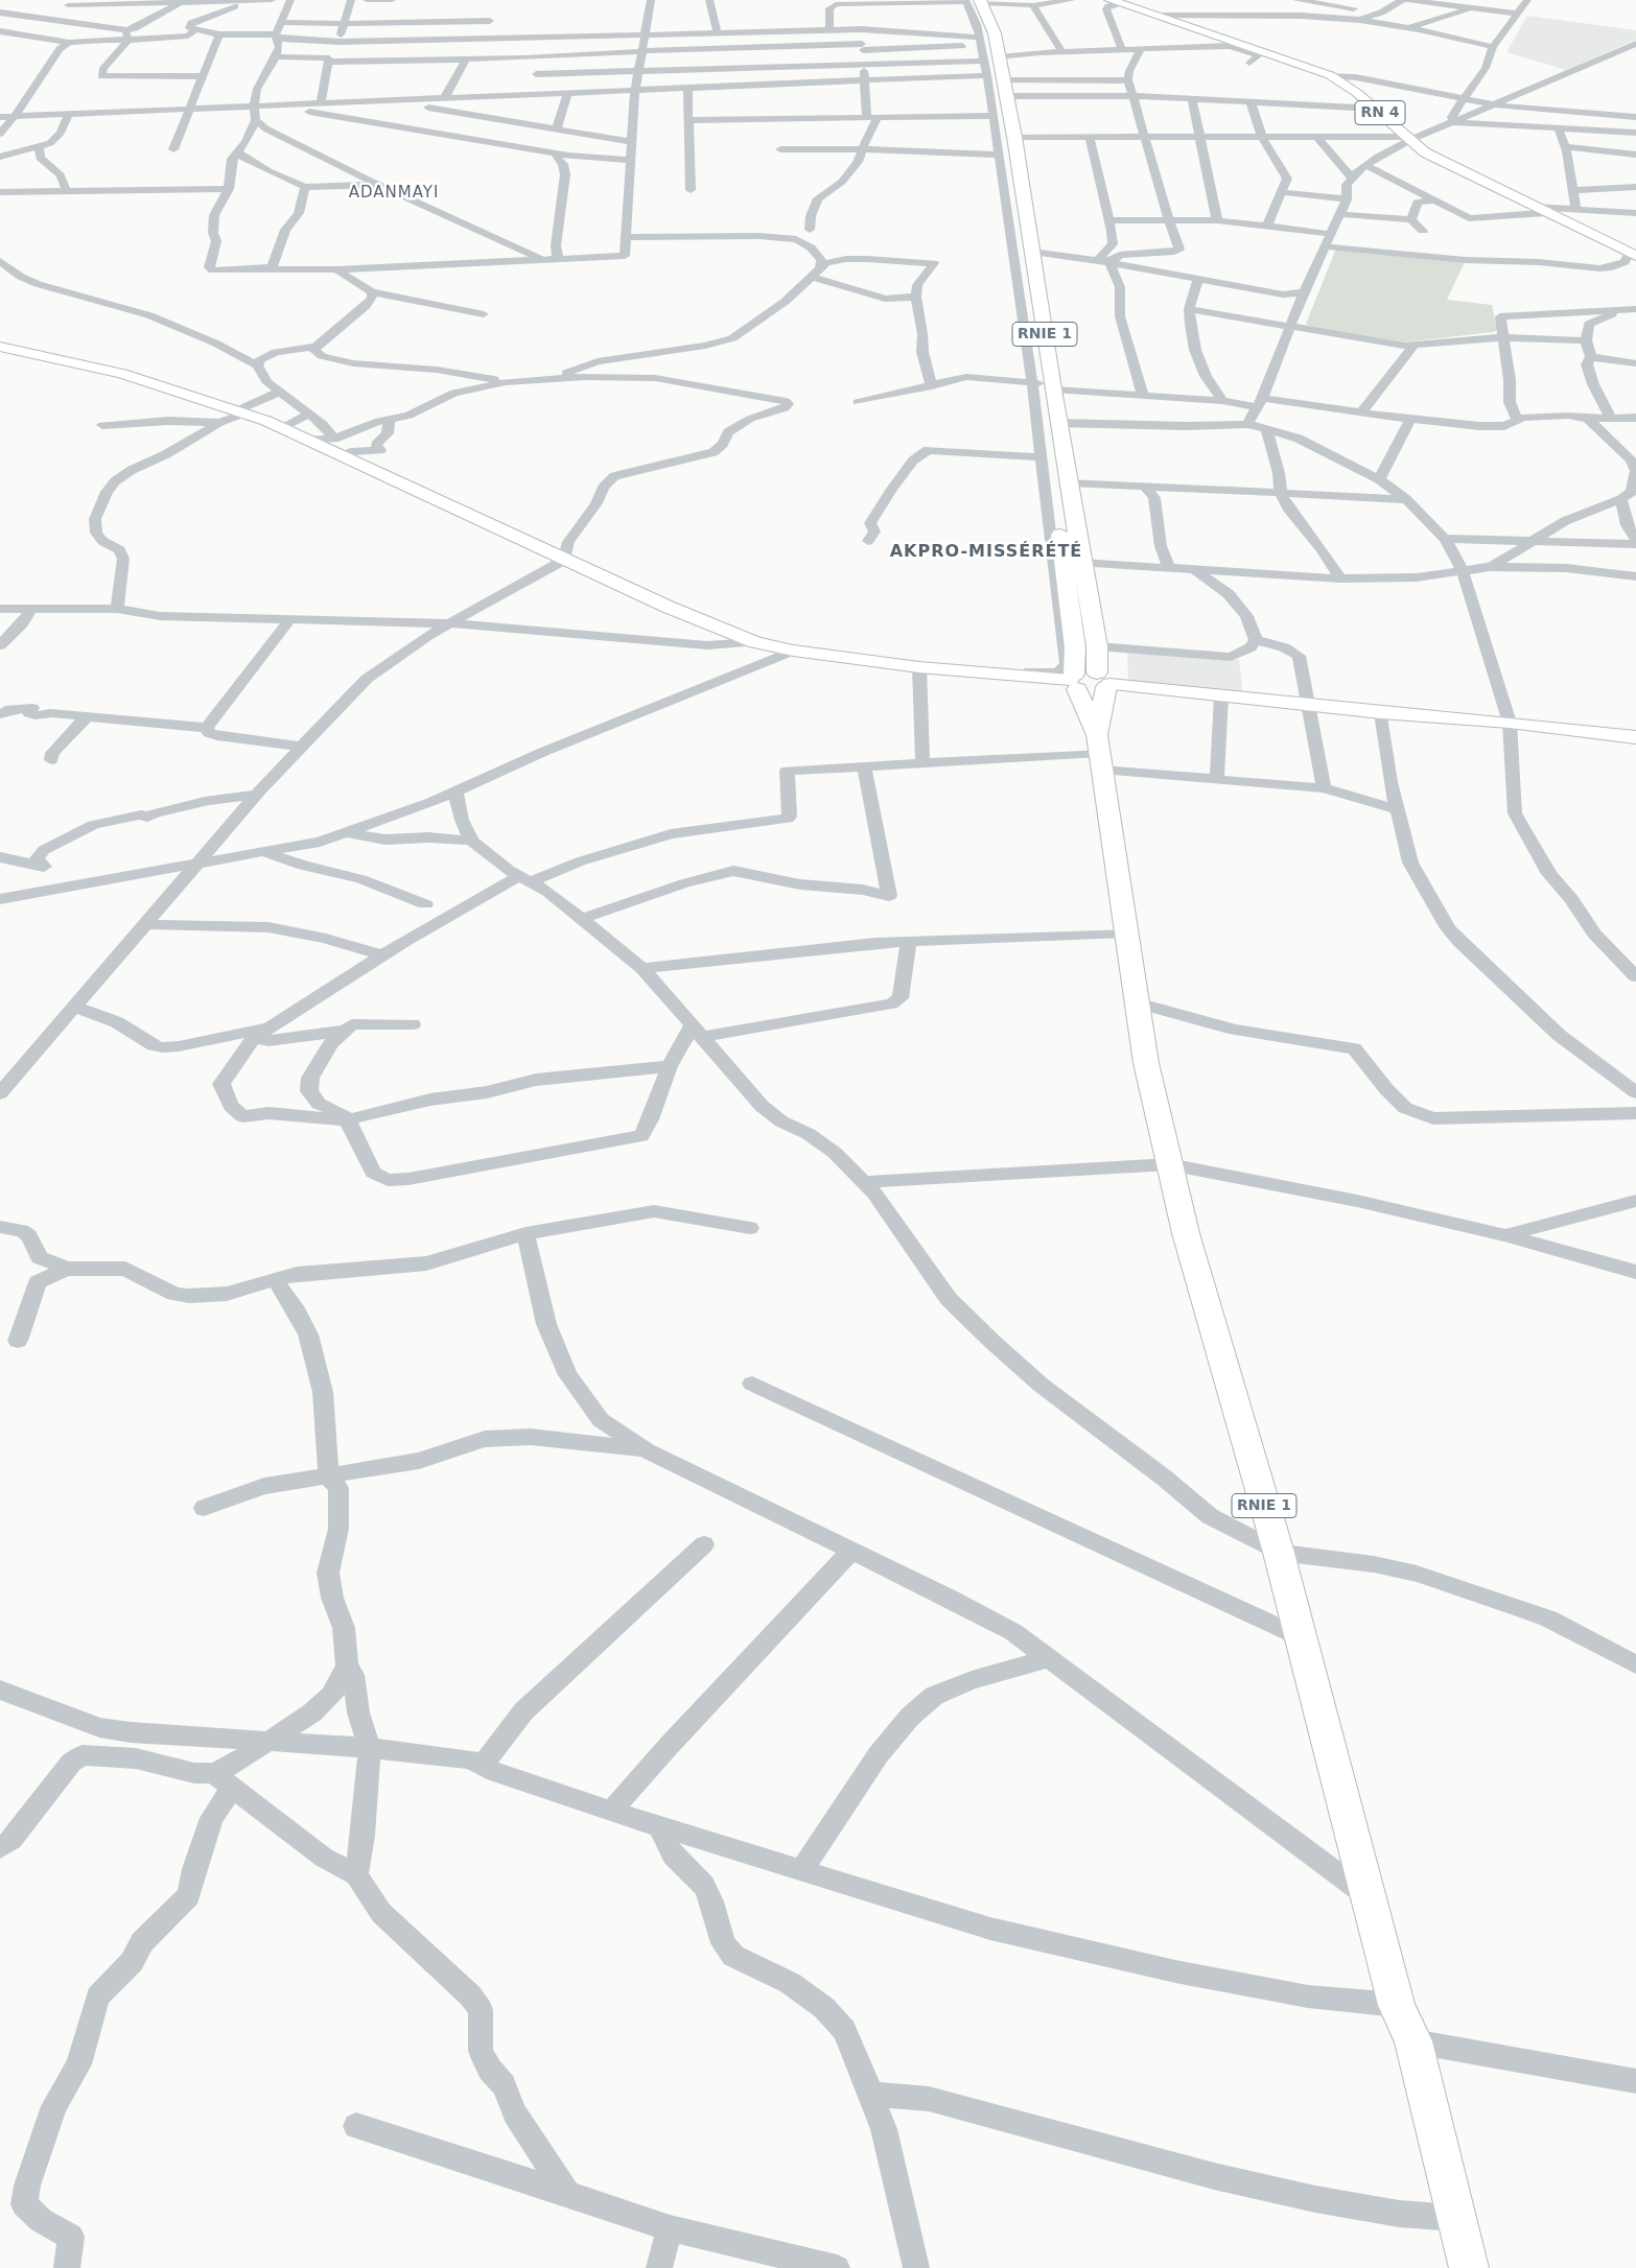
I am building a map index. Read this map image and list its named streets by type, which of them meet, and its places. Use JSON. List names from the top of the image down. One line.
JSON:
{"streets":{"highway":["RNIE 1"],"main road":["RN 4"]},"districts":["ADANMAYI","AKPRO-MISSÉRÉTÉ"]}
